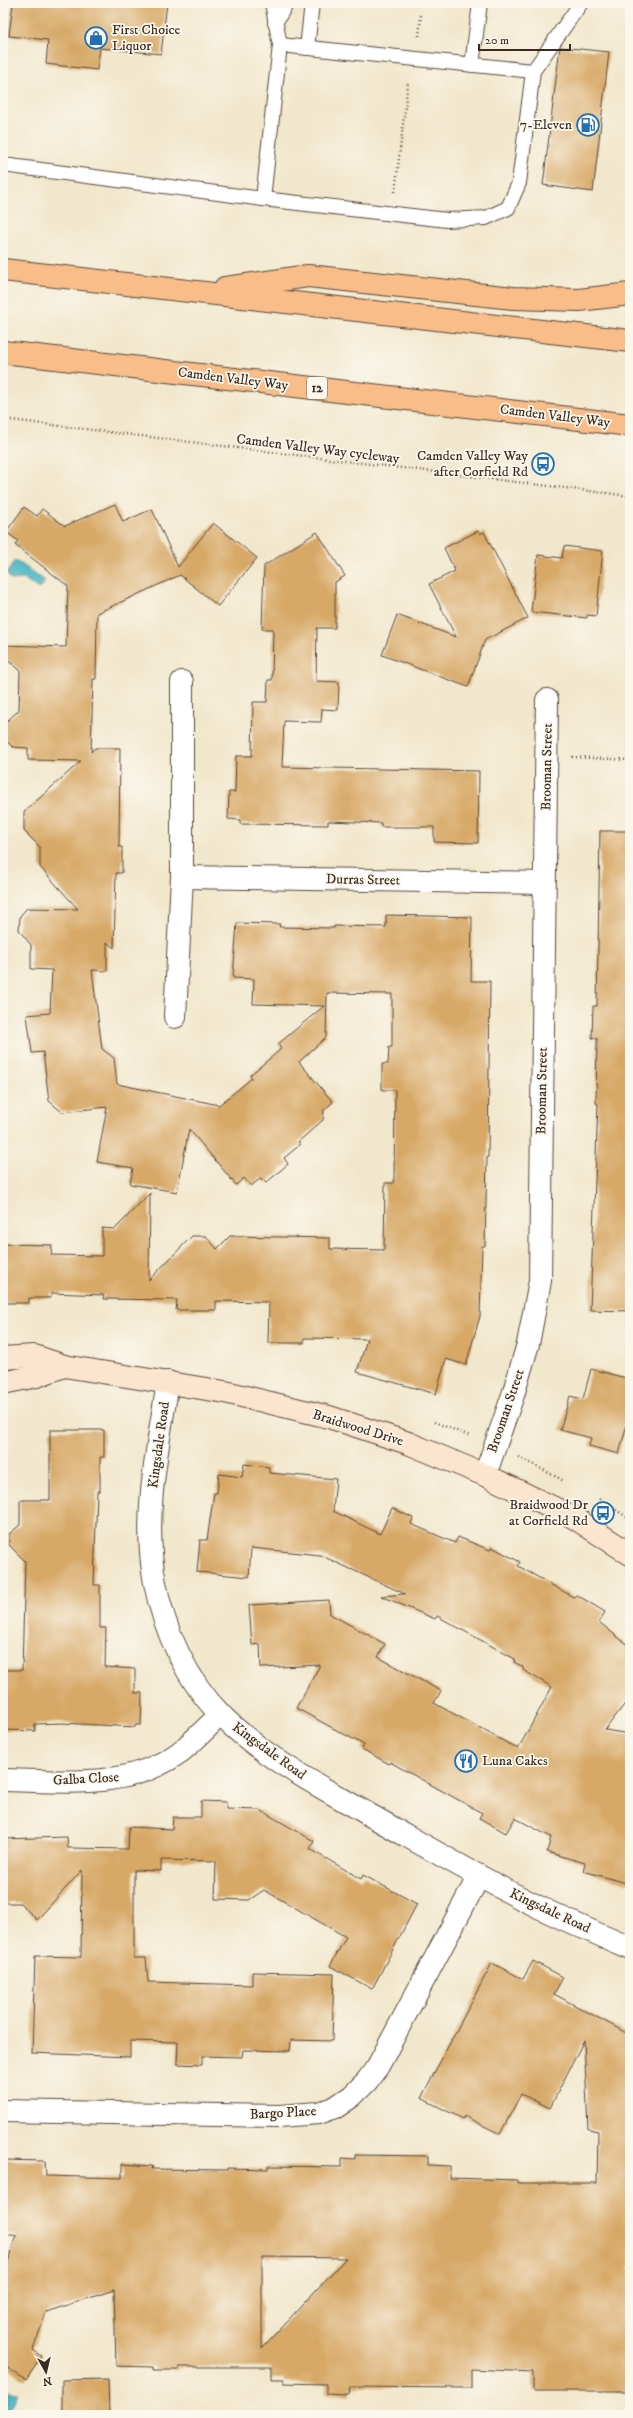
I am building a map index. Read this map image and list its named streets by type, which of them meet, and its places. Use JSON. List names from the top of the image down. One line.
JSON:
{"streets":{"main road":["Camden Valley Way","12"],"street":["Brooman Street","Durras Street","Braidwood Drive","Kingsdale Road","Galba Close","Bargo Place"],"path":["Camden Valley Way cycleway"]},"crossings":[["Brooman Street","Durras Street"],["Brooman Street","Braidwood Drive"],["Braidwood Drive","Kingsdale Road"],["Kingsdale Road","Galba Close"],["Kingsdale Road","Bargo Place"]],"places":{"shop":["First Choice Liquor"],"fuel station":["7-Eleven"],"bus stop":["Camden Valley Way after Corfield Rd","Braidwood Dr at Corfield Rd"],"restaurant":["Luna Cakes"]},"scale_bar":"20 m","north":"bottom"}
